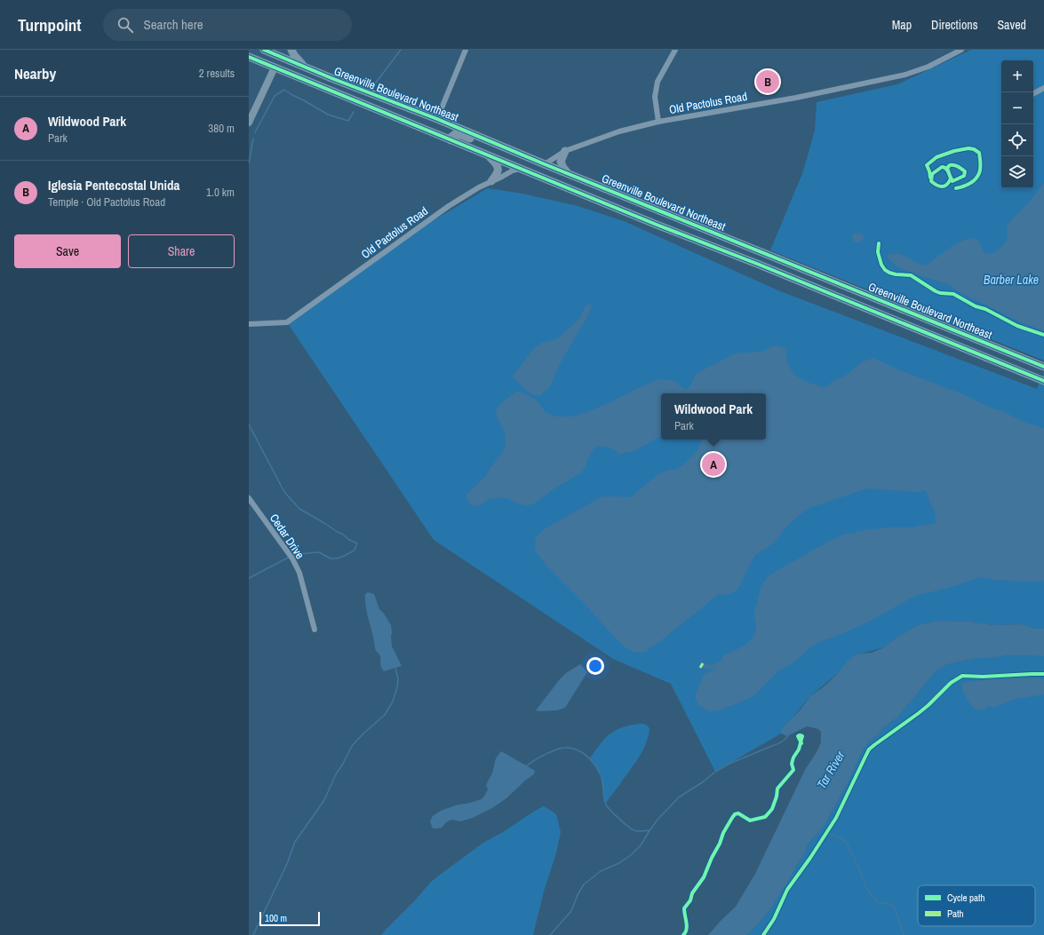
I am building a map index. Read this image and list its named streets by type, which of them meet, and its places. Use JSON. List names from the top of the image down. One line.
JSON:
{"streets":{"highway":["Greenville Boulevard Northeast"],"street":["Old Pactolus Road","Cedar Drive"]},"crossings":[["Greenville Boulevard Northeast","Old Pactolus Road"]],"water":["Barber Lake","Tar River"],"legend":["Cycle path","Path"],"scale_bar":"100 m","page":{"header":"Turnpoint","search":"Search here","nav":["Map","Directions","Saved"],"heading":["Nearby","2 results"],"map_buttons":["+","−"],"pins":["B","A"],"list":[{"mark":"A","name":"Wildwood Park","note":"Park","value":"380 m"},{"mark":"B","name":"Iglesia Pentecostal Unida","note":"Temple · Old Pactolus Road","value":"1.0 km"}],"buttons":["Save","Share"],"popup":["Wildwood Park","Park"],"scale":"100 m"}}
